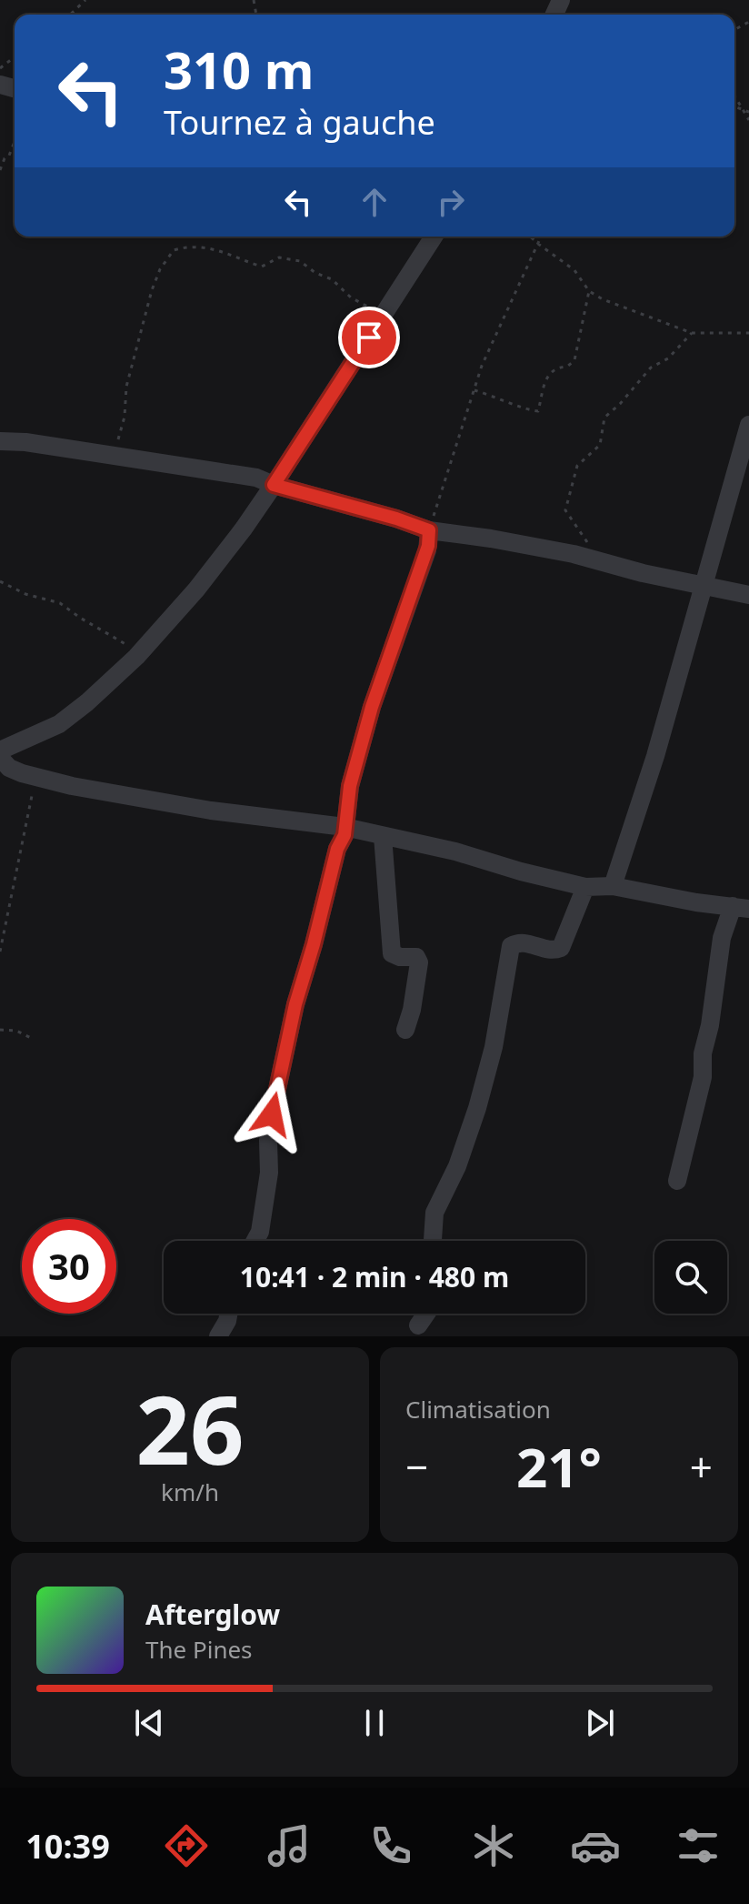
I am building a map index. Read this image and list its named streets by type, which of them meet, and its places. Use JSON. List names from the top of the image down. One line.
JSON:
{"page":{"turn":["310 m","Tournez à gauche"],"limit":"30","trip":"10:41 · 2 min · 480 m","tile":[["26","km/h"],"Climatisation"],"heat":["−","21°","+"],"song":["Afterglow","The Pines"],"tabs":"10:39"}}
